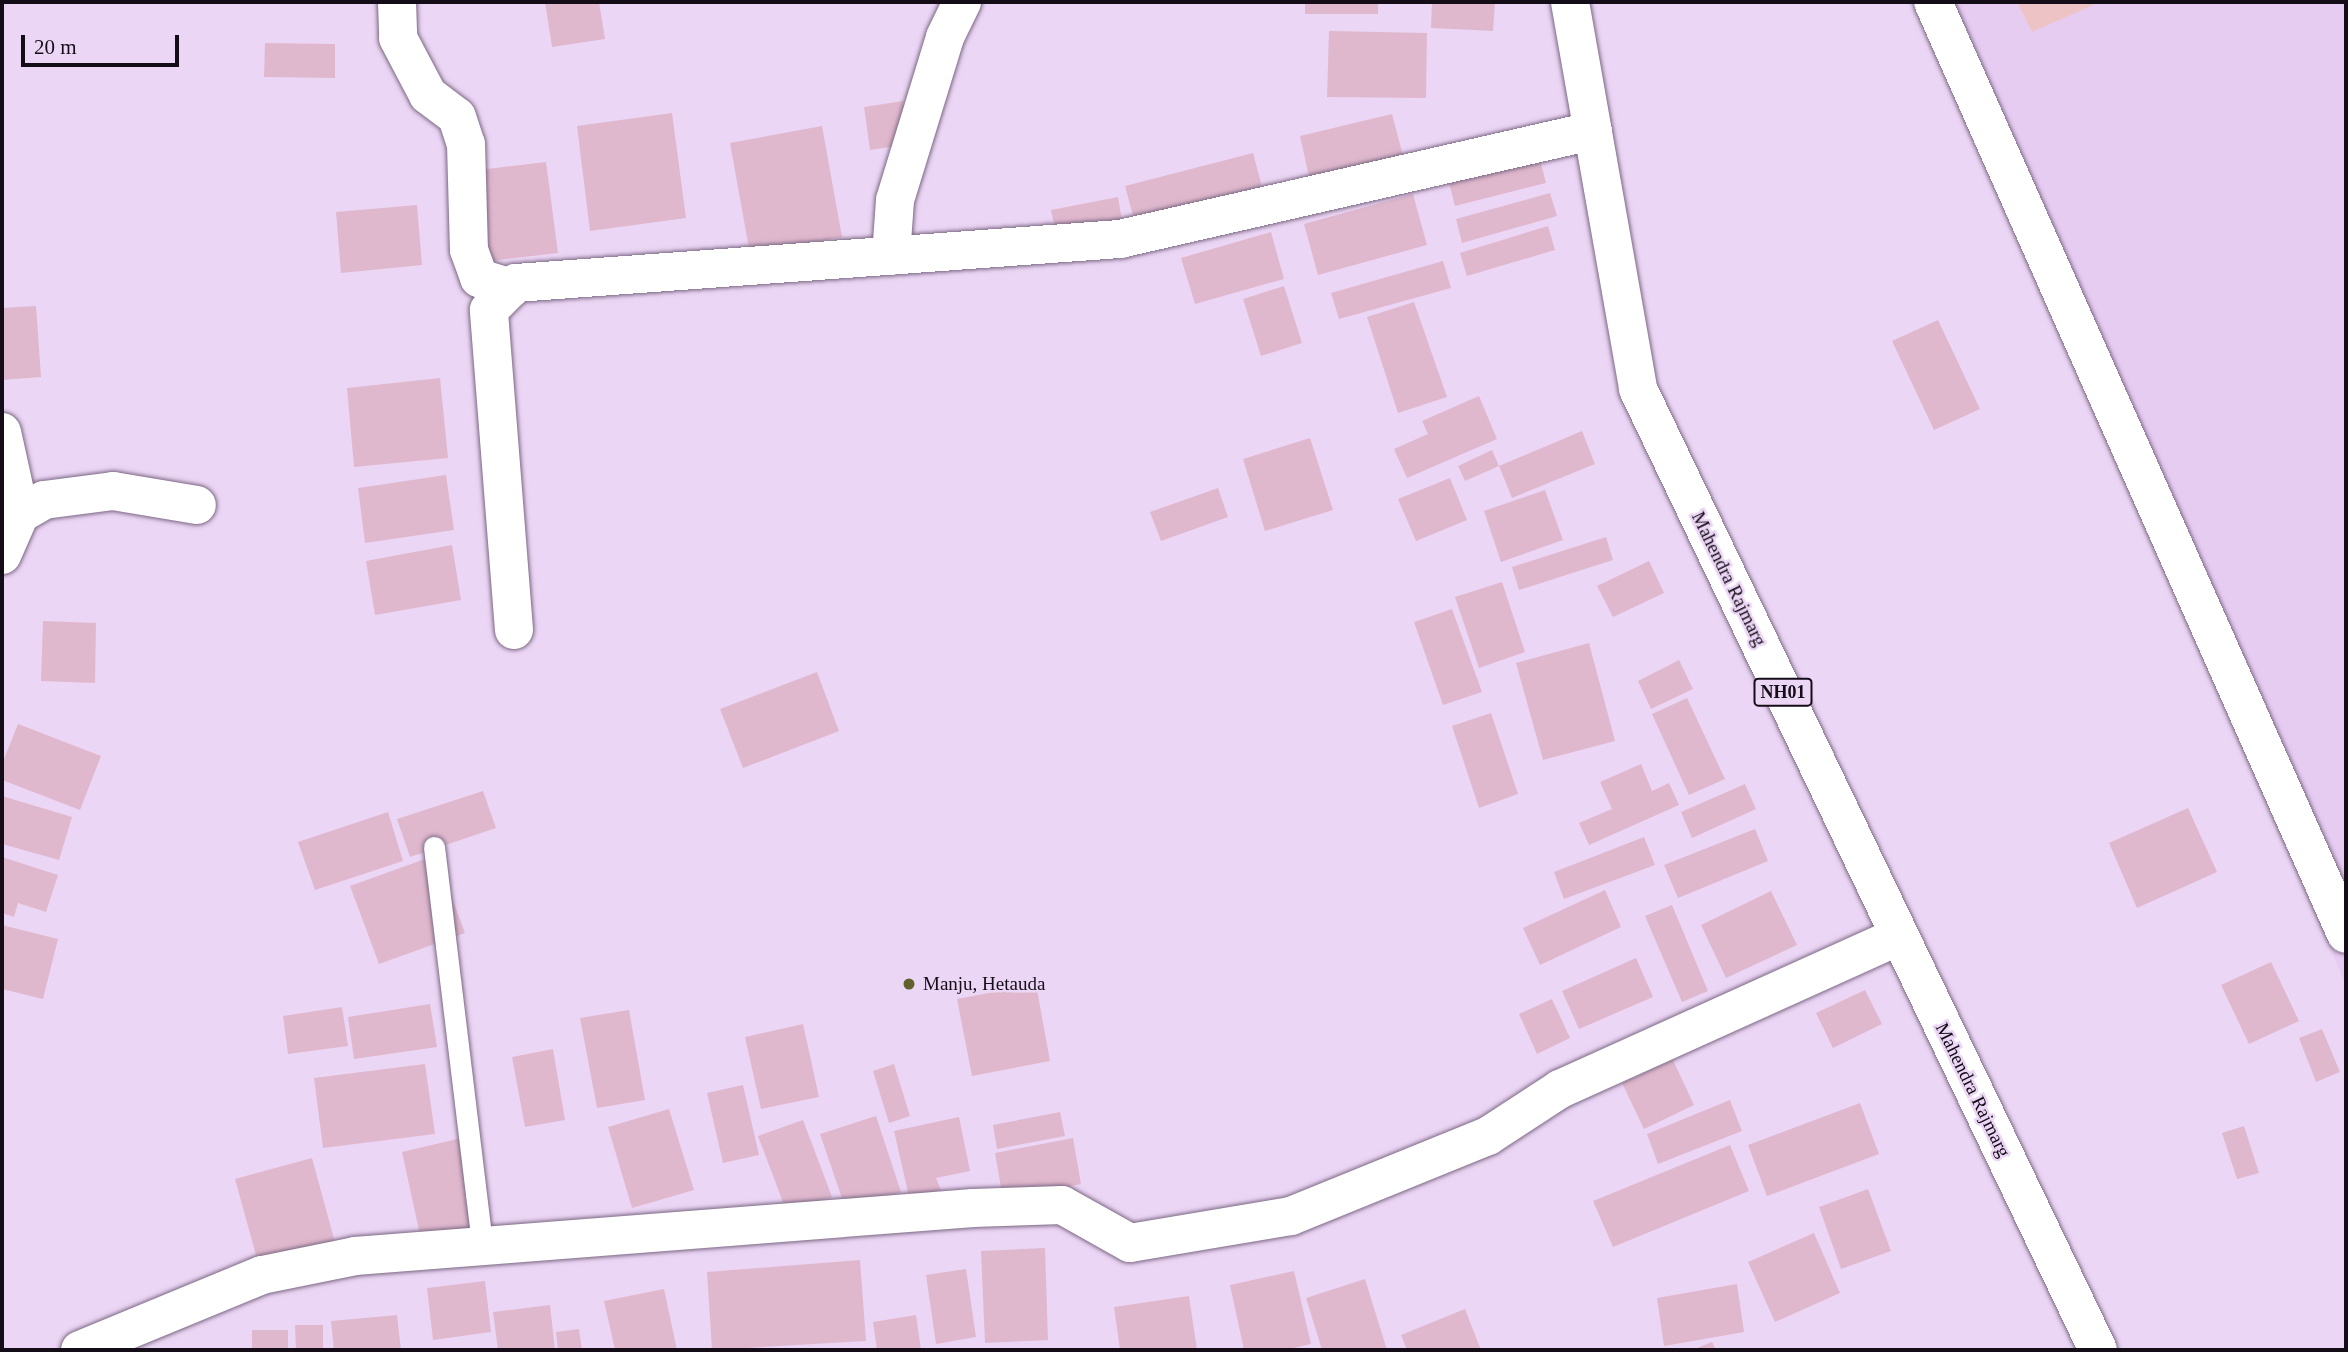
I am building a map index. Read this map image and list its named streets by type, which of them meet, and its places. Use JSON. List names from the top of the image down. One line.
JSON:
{"streets":{"main road":["Mahendra Rajmarg","NH01"]},"places":["Manju, Hetauda"],"scale_bar":"20 m"}
